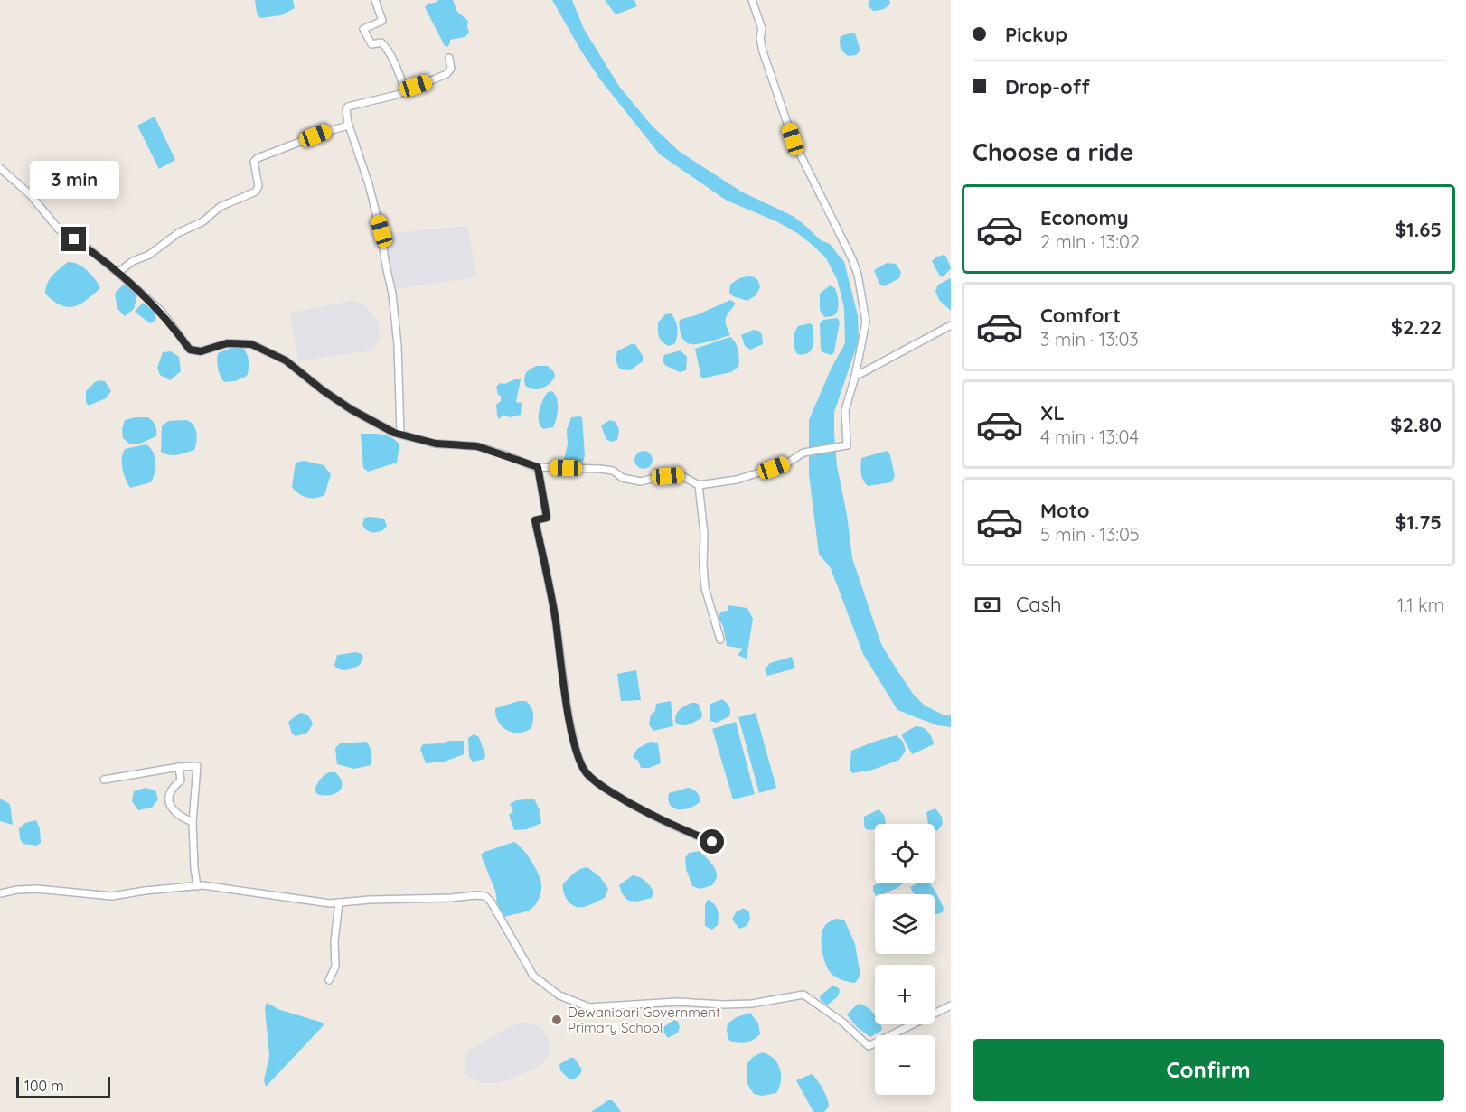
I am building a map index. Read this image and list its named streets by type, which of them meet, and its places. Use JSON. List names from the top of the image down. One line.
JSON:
{"places":["Dewanibari Government Primary School"],"scale_bar":"100 m","page":{"banner":["Pickup","Drop-off"],"heading":"Choose a ride","bubble":"3 min","list":[{"name":"Economy","note":"2 min · 13:02","value":"$1.65"},{"name":"Comfort","note":"3 min · 13:03","value":"$2.22"},{"name":"XL","note":"4 min · 13:04","value":"$2.80"},{"name":"Moto","note":"5 min · 13:05","value":"$1.75"}],"pay":["Cash","1.1 km"],"map_buttons":["+","−"],"buttons":"Confirm","scale":"100 m"}}
